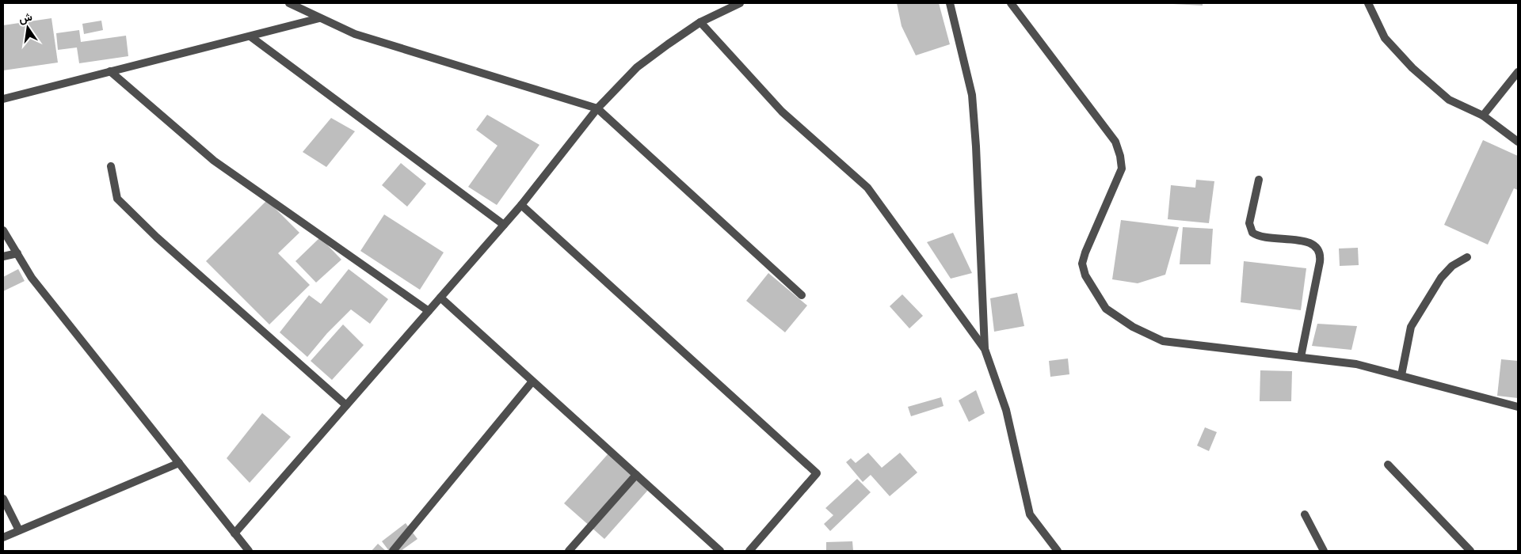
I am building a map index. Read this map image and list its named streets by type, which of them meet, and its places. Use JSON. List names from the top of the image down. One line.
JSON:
{"north":"top"}
